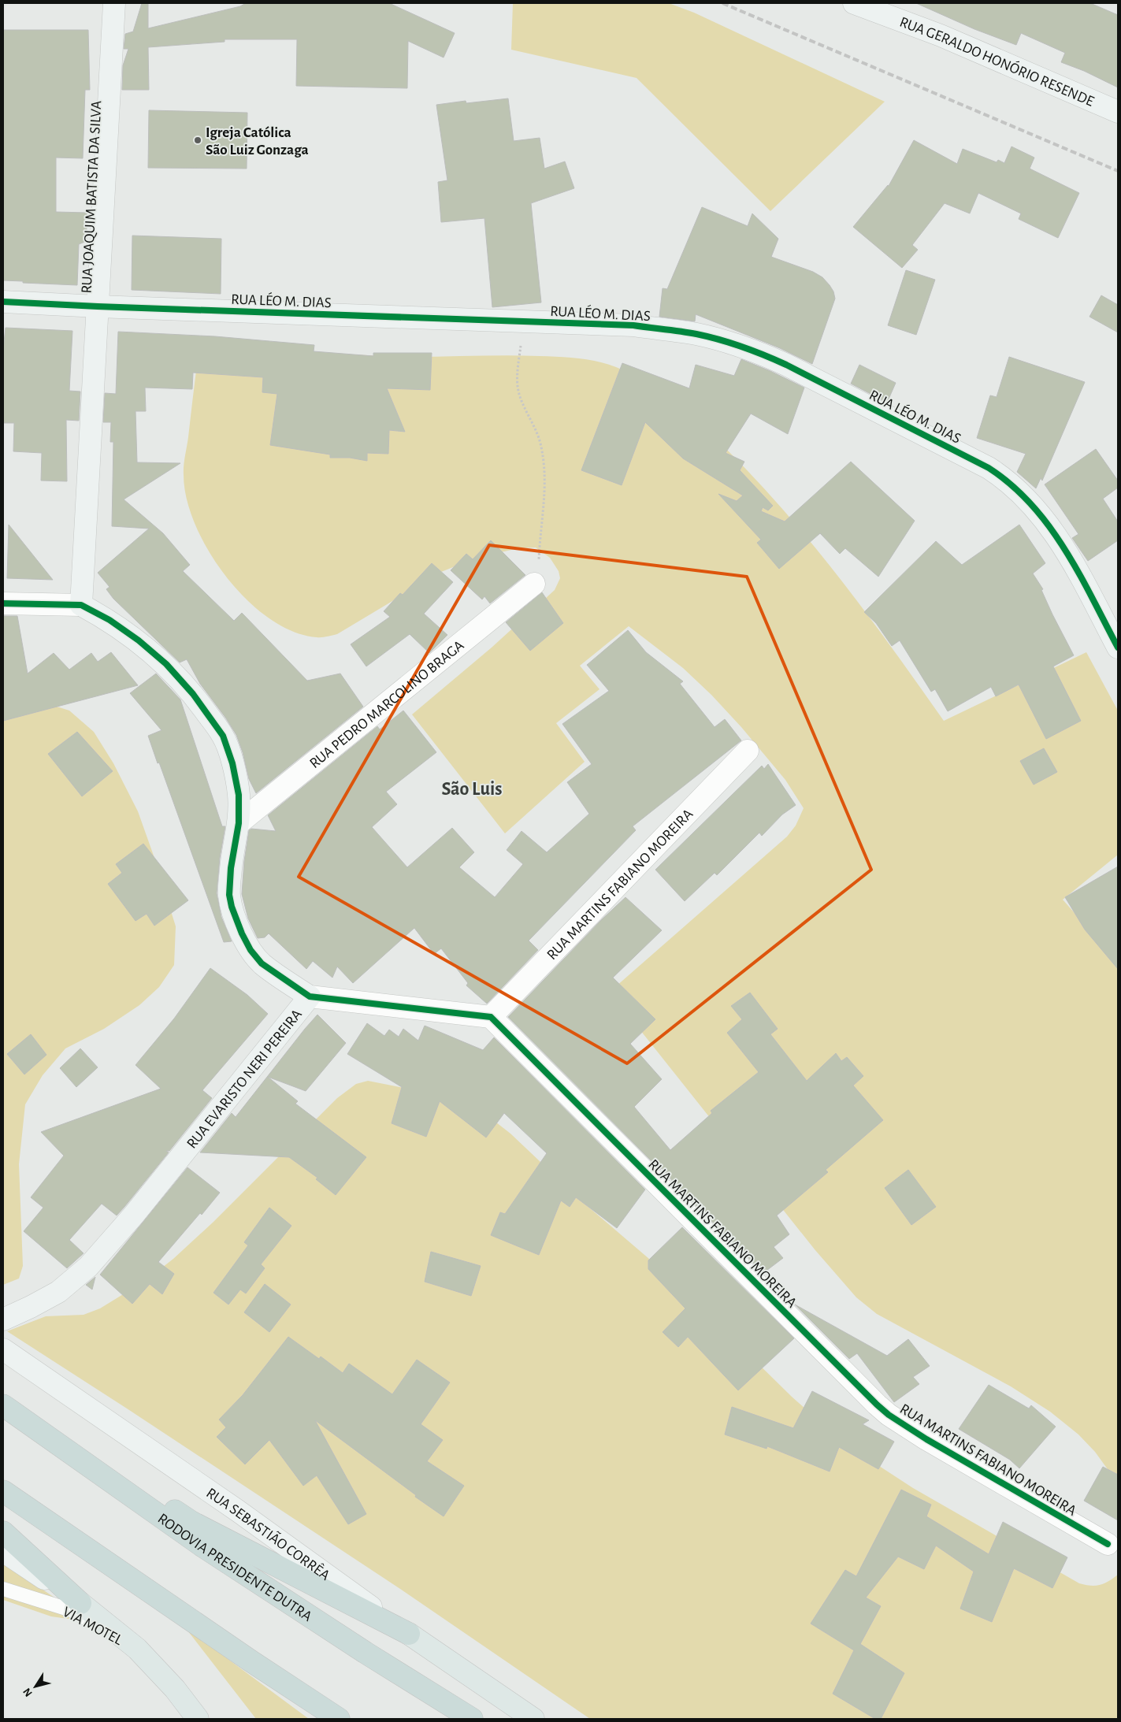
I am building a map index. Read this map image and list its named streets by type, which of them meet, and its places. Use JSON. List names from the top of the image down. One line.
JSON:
{"streets":{"highway":["RODOVIA PRESIDENTE DUTRA"],"main road":["RUA SEBASTIÃO CORRÊA"],"street":["RUA GERALDO HONÓRIO RESENDE","RUA JOAQUIM BATISTA DA SILVA","RUA LÉO M. DIAS","RUA PEDRO MARCOLINO BRAGA","RUA MARTINS FABIANO MOREIRA","RUA EVARISTO NERI PEREIRA"],"lane":["VIA MOTEL"]},"crossings":[["RUA JOAQUIM BATISTA DA SILVA","RUA LÉO M. DIAS"],["RUA JOAQUIM BATISTA DA SILVA","RUA EVARISTO NERI PEREIRA"],["RUA PEDRO MARCOLINO BRAGA","RUA EVARISTO NERI PEREIRA"]],"districts":["São Luis"],"places":["Igreja Católica São Luiz Gonzaga"],"north":"bottom left"}
